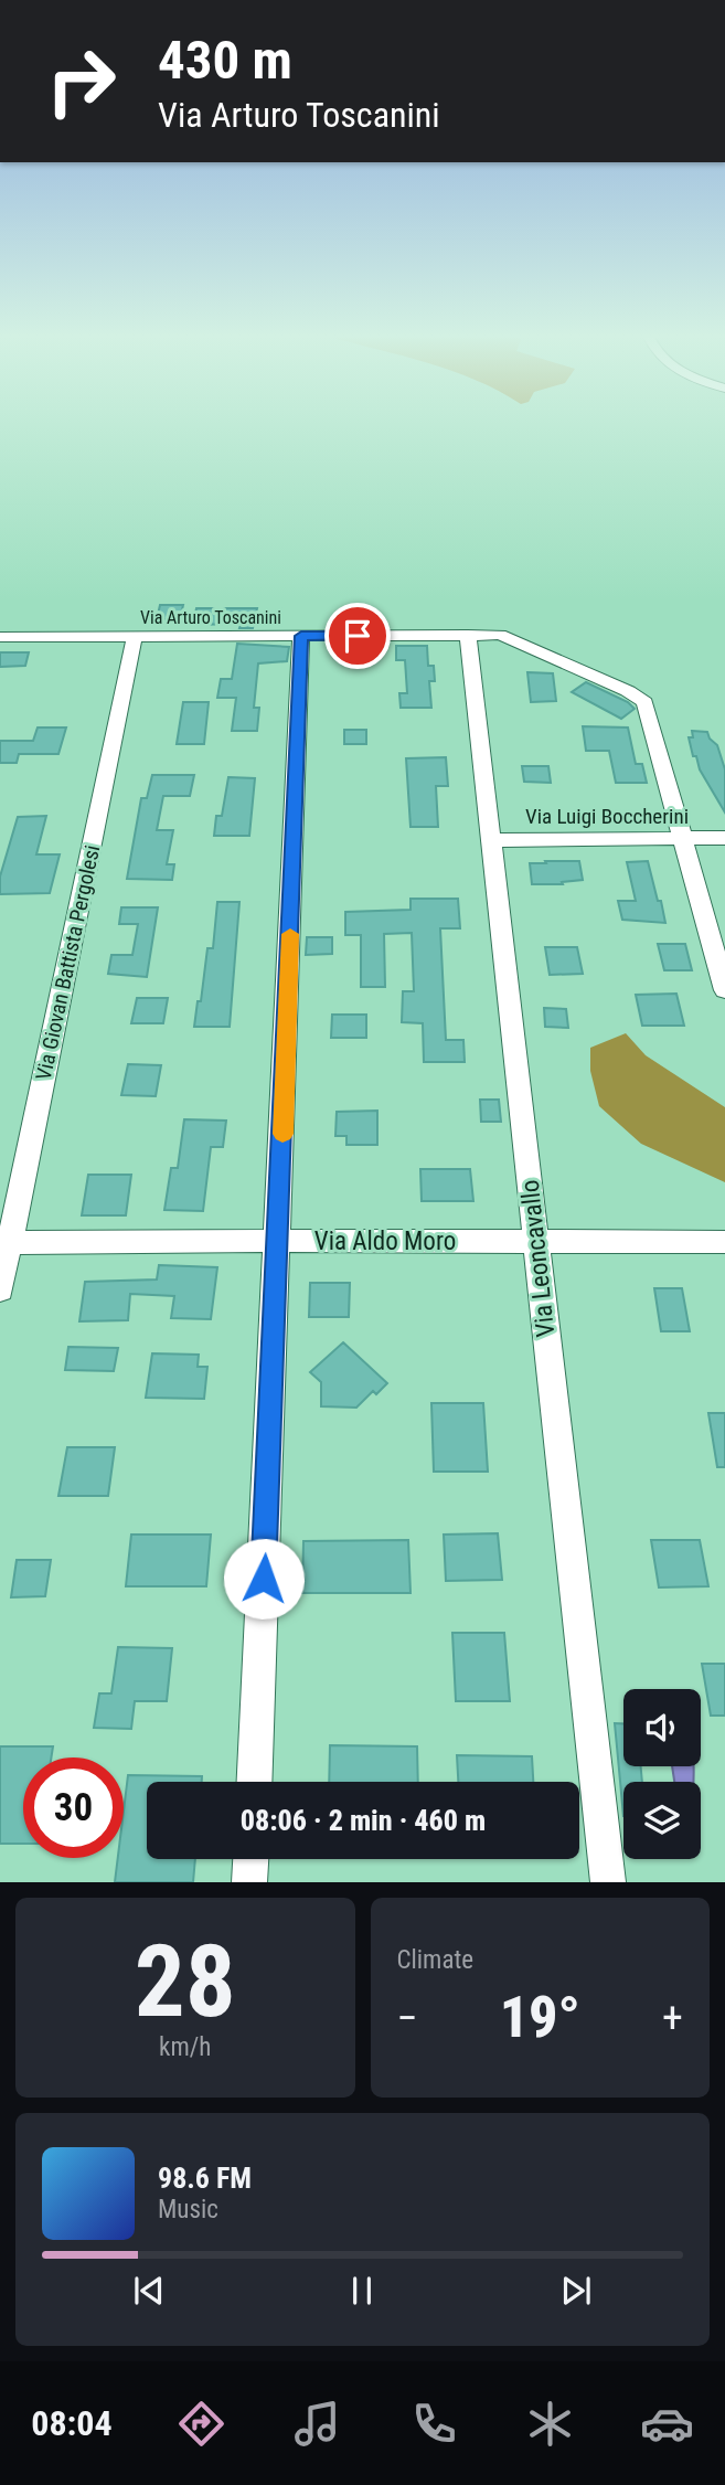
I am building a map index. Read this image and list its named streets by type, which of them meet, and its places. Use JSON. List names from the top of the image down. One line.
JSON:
{"streets":{"street":["Via Arturo Toscanini","Via Luigi Boccherini","Via Giovan Battista Pergolesi","Via Aldo Moro","Via Leoncavallo"]},"crossings":[["Via Arturo Toscanini","Via Luigi Boccherini"],["Via Arturo Toscanini","Via Giovan Battista Pergolesi"],["Via Arturo Toscanini","Via Leoncavallo"],["Via Luigi Boccherini","Via Leoncavallo"],["Via Giovan Battista Pergolesi","Via Aldo Moro"],["Via Aldo Moro","Via Leoncavallo"]],"page":{"turn":["430 m","Via Arturo Toscanini"],"limit":"30","trip":"08:06 · 2 min · 460 m","tile":[["28","km/h"],"Climate"],"heat":["−","19°","+"],"song":["98.6 FM","Music"],"tabs":"08:04"}}
